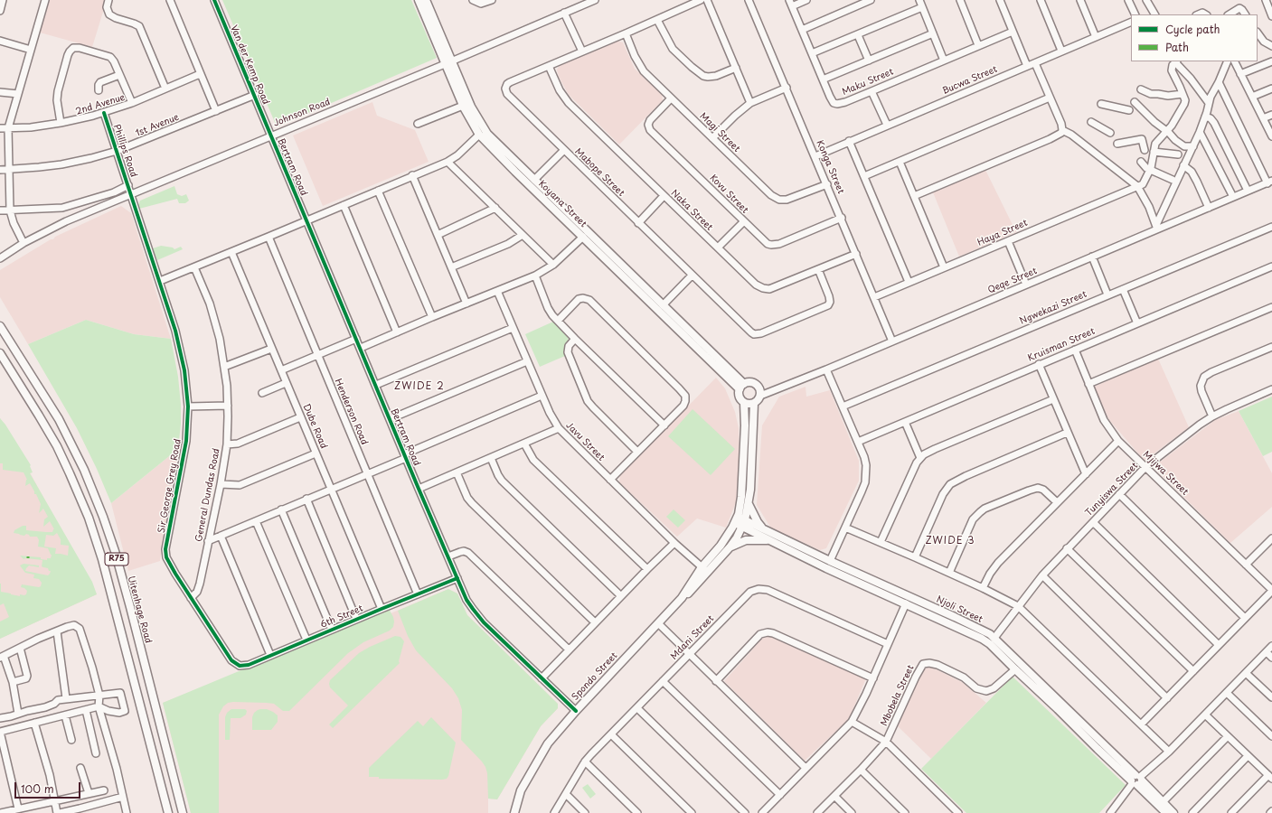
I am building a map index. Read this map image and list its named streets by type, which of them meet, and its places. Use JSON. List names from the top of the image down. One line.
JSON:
{"streets":{"main road":["Koyana Street","R75","Uitenhage Road","Njoli Street","Spondo Street"],"street":["Van der Kemp Road","Bucwa Street","Maku Street","2nd Avenue","Johnson Road","1st Avenue","Magi Street","Phillips Road","Bertram Road","Konga Street","Mabope Street","Kovu Street","Naka Street","Haya Street","Qeqe Street","Ngwekazi Street","Kruisman Street","Henderson Road","Dube Road","Javu Street","Mjijwa Street","Sir George Grey Road","Tunyiswa Street","General Dundas Road","6th Street","Mdani Street","Mbobela Street"]},"crossings":[["Van der Kemp Road","Johnson Road"],["Van der Kemp Road","1st Avenue"],["Van der Kemp Road","Bertram Road"],["Bucwa Street","Konga Street"],["2nd Avenue","Phillips Road"],["Johnson Road","Phillips Road"],["Johnson Road","Bertram Road"],["Johnson Road","Koyana Street"],["Johnson Road","Sir George Grey Road"],["1st Avenue","Phillips Road"],["Magi Street","Konga Street"],["Magi Street","Mabope Street"],["Magi Street","Kovu Street"],["Phillips Road","Sir George Grey Road"],["Bertram Road","6th Street"],["Bertram Road","Spondo Street"],["Konga Street","Kovu Street"],["Konga Street","Naka Street"],["Konga Street","Haya Street"],["Konga Street","Qeqe Street"],["Mabope Street","Naka Street"],["Koyana Street","Qeqe Street"],["Koyana Street","Spondo Street"],["Qeqe Street","Spondo Street"],["Kruisman Street","Mjijwa Street"],["Henderson Road","6th Street"],["Dube Road","6th Street"],["Javu Street","Spondo Street"],["Mjijwa Street","Tunyiswa Street"],["Sir George Grey Road","General Dundas Road"],["Sir George Grey Road","6th Street"],["Tunyiswa Street","Njoli Street"],["Njoli Street","Spondo Street"],["Njoli Street","Mbobela Street"]],"districts":["ZWIDE 2","ZWIDE 3"],"legend":["Cycle path","Path"],"scale_bar":"100 m"}
